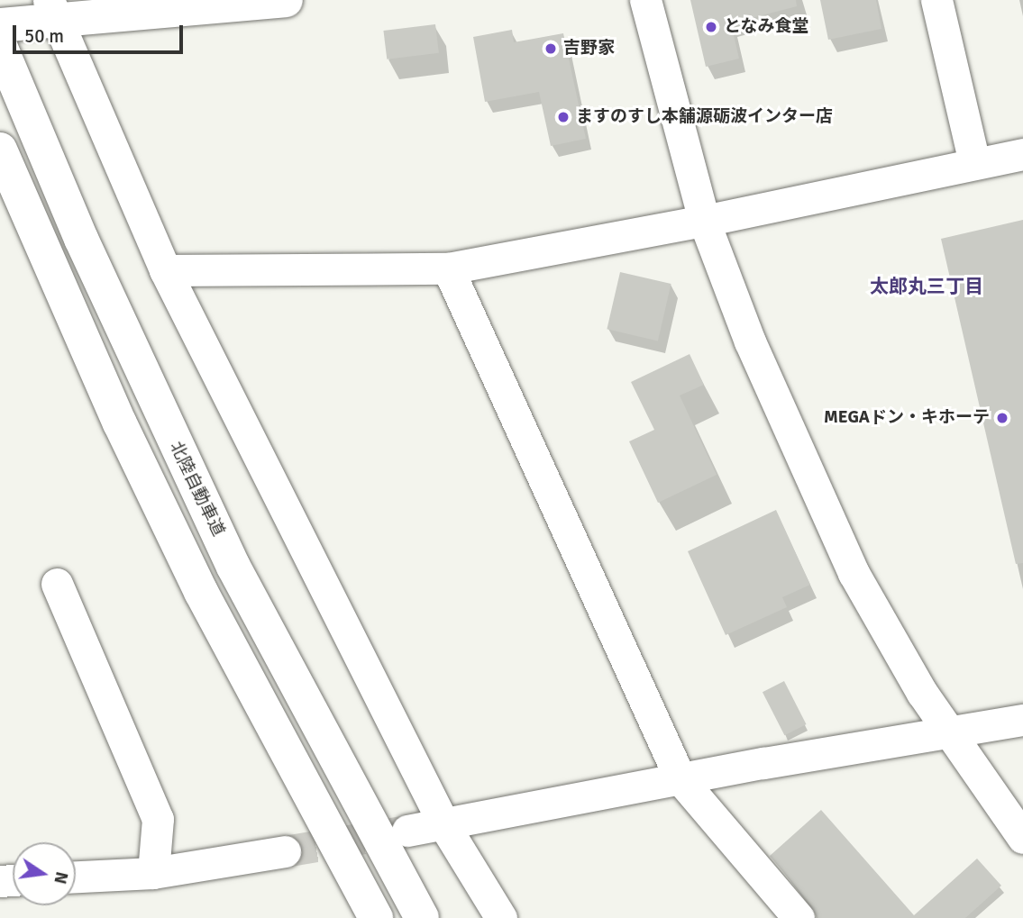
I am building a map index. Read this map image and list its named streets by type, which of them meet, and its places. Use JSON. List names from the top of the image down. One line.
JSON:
{"streets":{"highway":["北陸自動車道"]},"districts":["太郎丸三丁目"],"places":["となみ食堂","吉野家","ますのすし本舗源砺波インター店","MEGAドン・キホーテ"],"scale_bar":"50 m","north":"right"}
